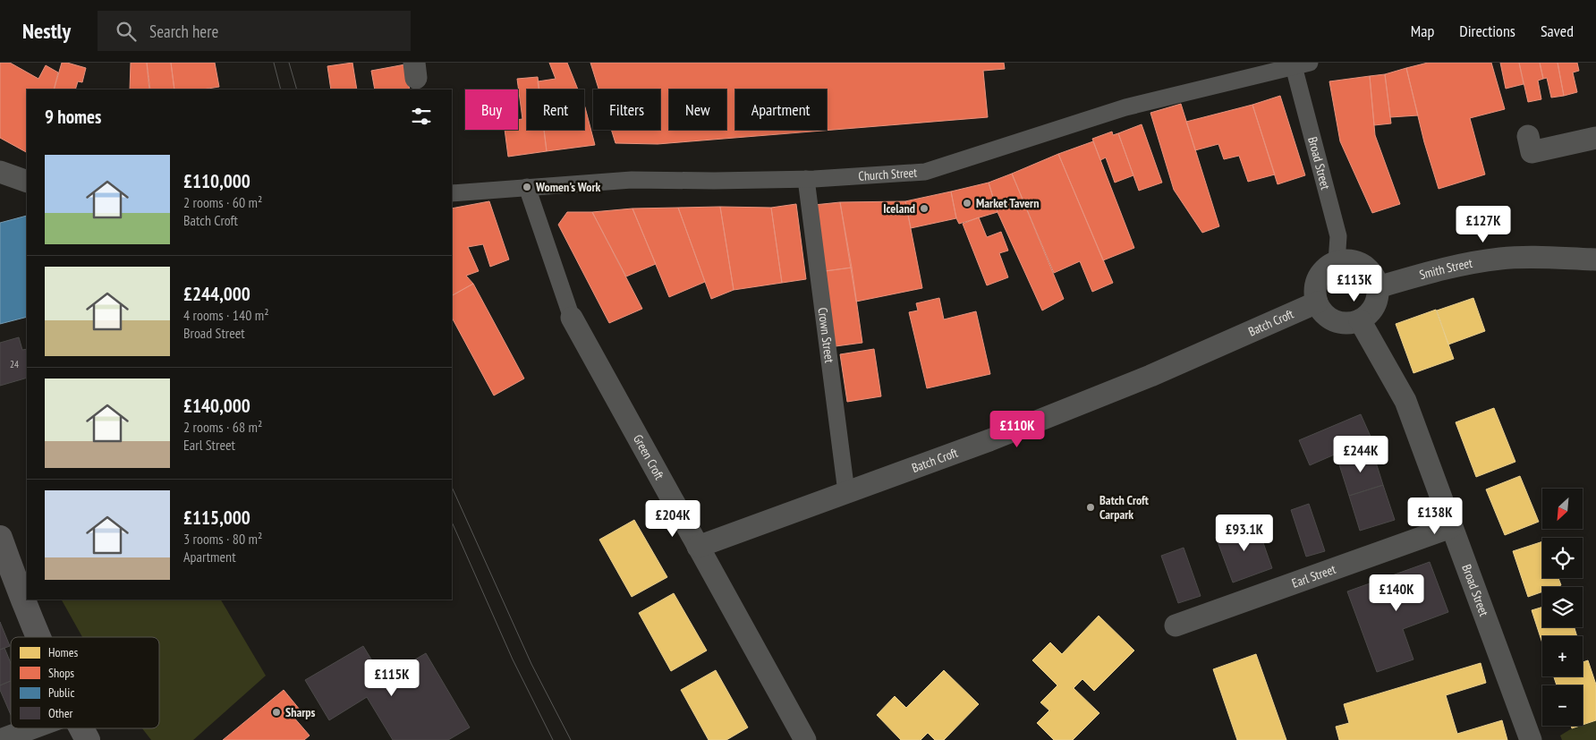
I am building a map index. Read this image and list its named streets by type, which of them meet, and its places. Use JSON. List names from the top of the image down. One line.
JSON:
{"streets":{"street":["Broad Street","Church Street","Smith Street","Batch Croft","Crown Street","Green Croft","Earl Street"]},"crossings":[["Broad Street","Church Street"],["Broad Street","Smith Street"],["Broad Street","Batch Croft"],["Broad Street","Earl Street"],["Church Street","Crown Street"],["Church Street","Green Croft"],["Smith Street","Batch Croft"],["Batch Croft","Crown Street"],["Batch Croft","Green Croft"]],"places":["Women's Work","Market Tavern","Iceland","Batch Croft Carpark","Sharps"],"house_numbers":["24"],"legend":["Homes","Shops","Public","Other"],"north":"bottom left","page":{"header":"Nestly","search":"Search here","nav":["Map","Directions","Saved"],"chip":["Buy","Rent","Filters","New","Apartment"],"heading":"9 homes","list":[{"name":"£110,000","note":"2 rooms · 60 m² · Batch Croft"},{"name":"£244,000","note":"4 rooms · 140 m² · Broad Street"},{"name":"£140,000","note":"2 rooms · 68 m² · Earl Street"},{"name":"£115,000","note":"3 rooms · 80 m² · Apartment"}],"price":["£127K","£113K","£110K","£244K","£138K","£204K","£93.1K","£140K","£115K"],"map_buttons":["+","−"]}}
